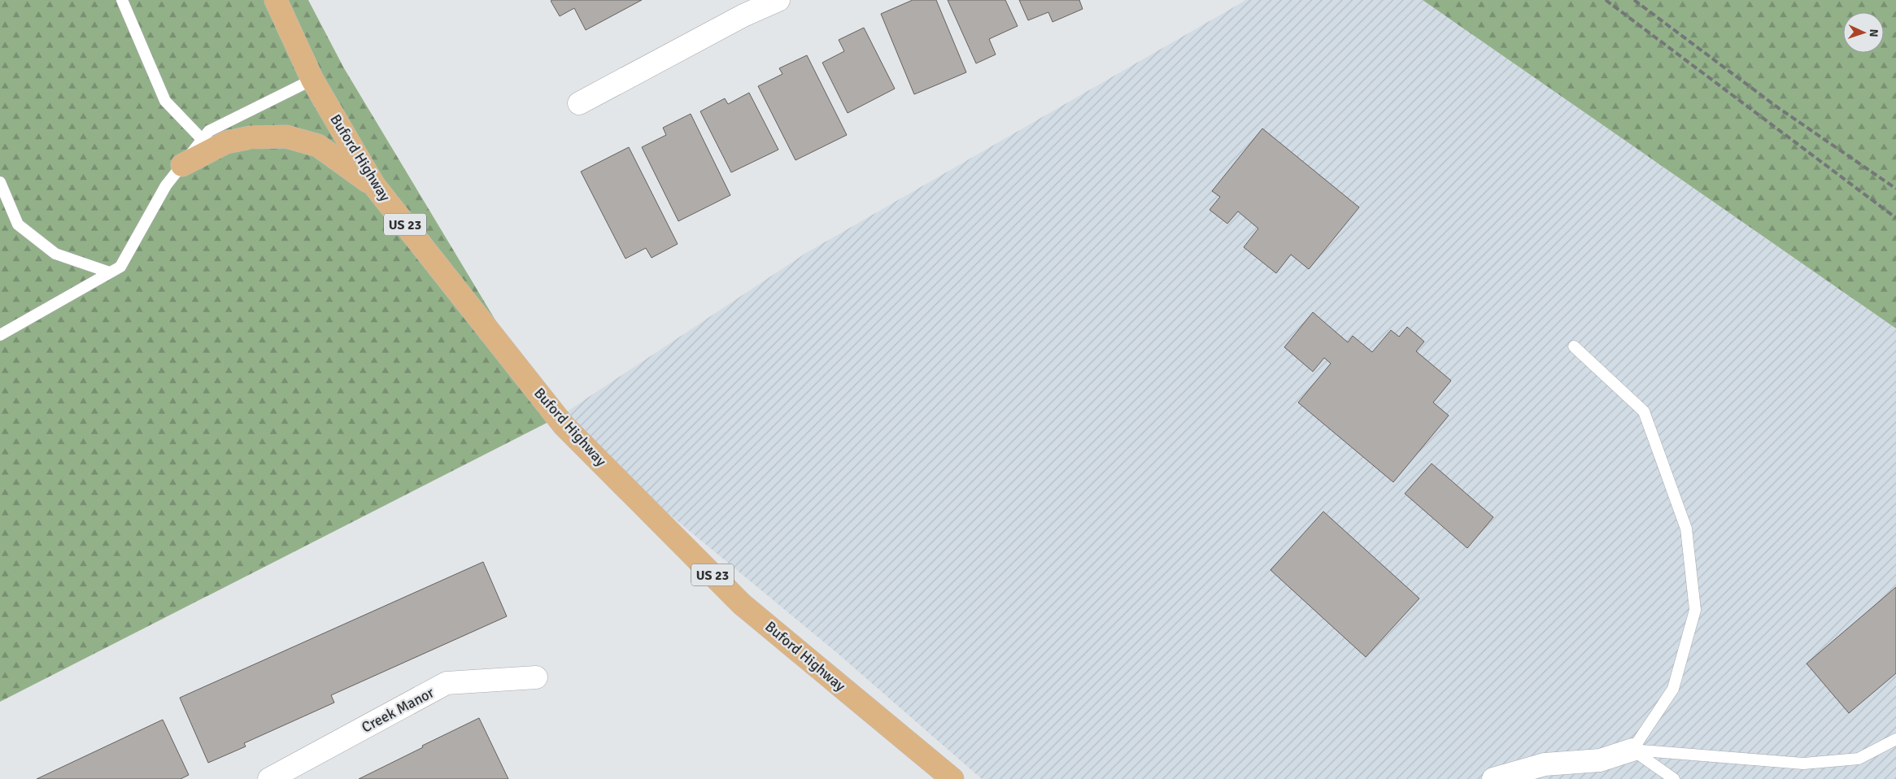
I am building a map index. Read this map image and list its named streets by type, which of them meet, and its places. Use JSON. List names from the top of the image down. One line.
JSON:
{"streets":{"main road":["Buford Highway","US 23"],"street":["Creek Manor"]},"north":"right"}
